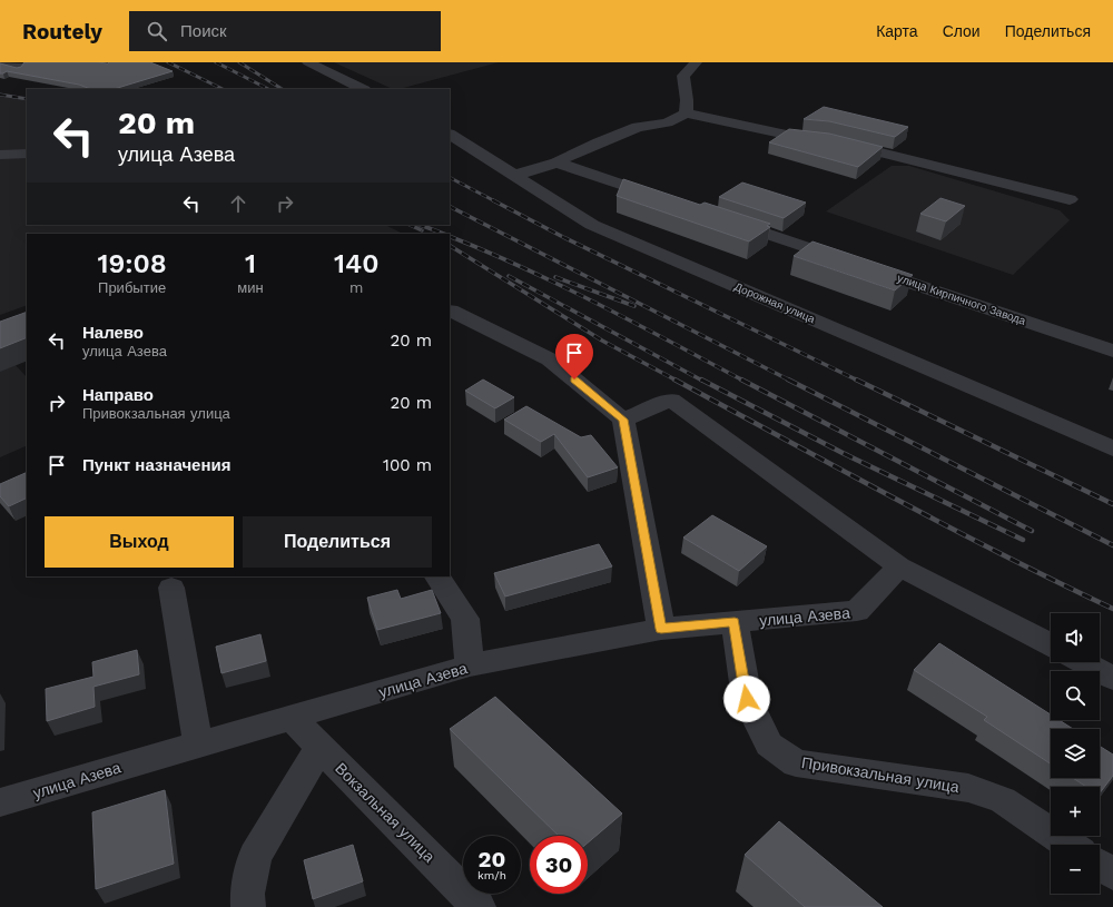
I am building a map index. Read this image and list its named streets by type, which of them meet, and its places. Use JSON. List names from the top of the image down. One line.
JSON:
{"streets":{"street":["улица Кирпичного Завода","Дорожная улица","улица Азева","Привокзальная улица","Вокзальная улица"]},"crossings":[["улица Азева","Привокзальная улица"],["улица Азева","Вокзальная улица"]],"page":{"header":"Routely","search":"Поиск","nav":["Карта","Слои","Поделиться"],"turn":["20 m","улица Азева"],"eta":["19:08","Прибытие","1","мин","140","m"],"list":[{"name":"Налево","note":"улица Азева","value":"20 m"},{"name":"Направо","note":"Привокзальная улица","value":"20 m"},{"name":"Пункт назначения","value":"100 m"}],"buttons":["Выход","Поделиться"],"map_buttons":["+","−"],"speed":"20 km/h","limit":"30"}}
